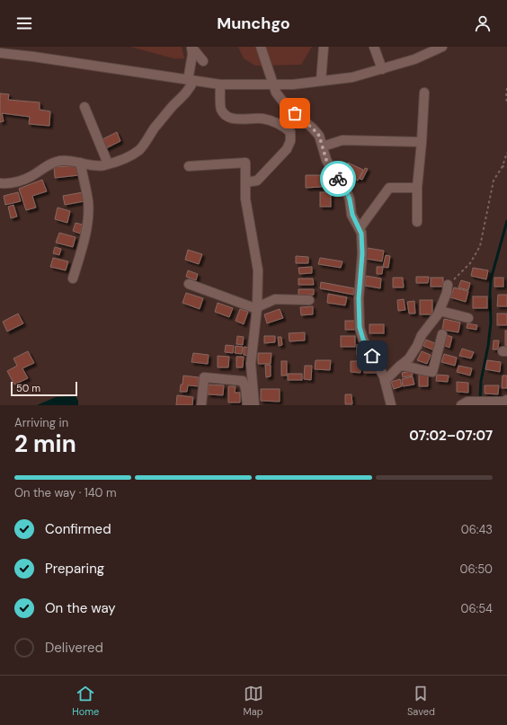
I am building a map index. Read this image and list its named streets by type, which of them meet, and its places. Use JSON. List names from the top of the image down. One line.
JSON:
{"scale_bar":"50 m","page":{"header":"Munchgo","scale":"50 m","heading":["2 min","Arriving in","07:02–07:07"],"bar":"On the way · 140 m","list":[["Confirmed","06:43"],["Preparing","06:50"],["On the way","06:54"],"Delivered"],"tabs":["Home","Map","Saved"]}}
